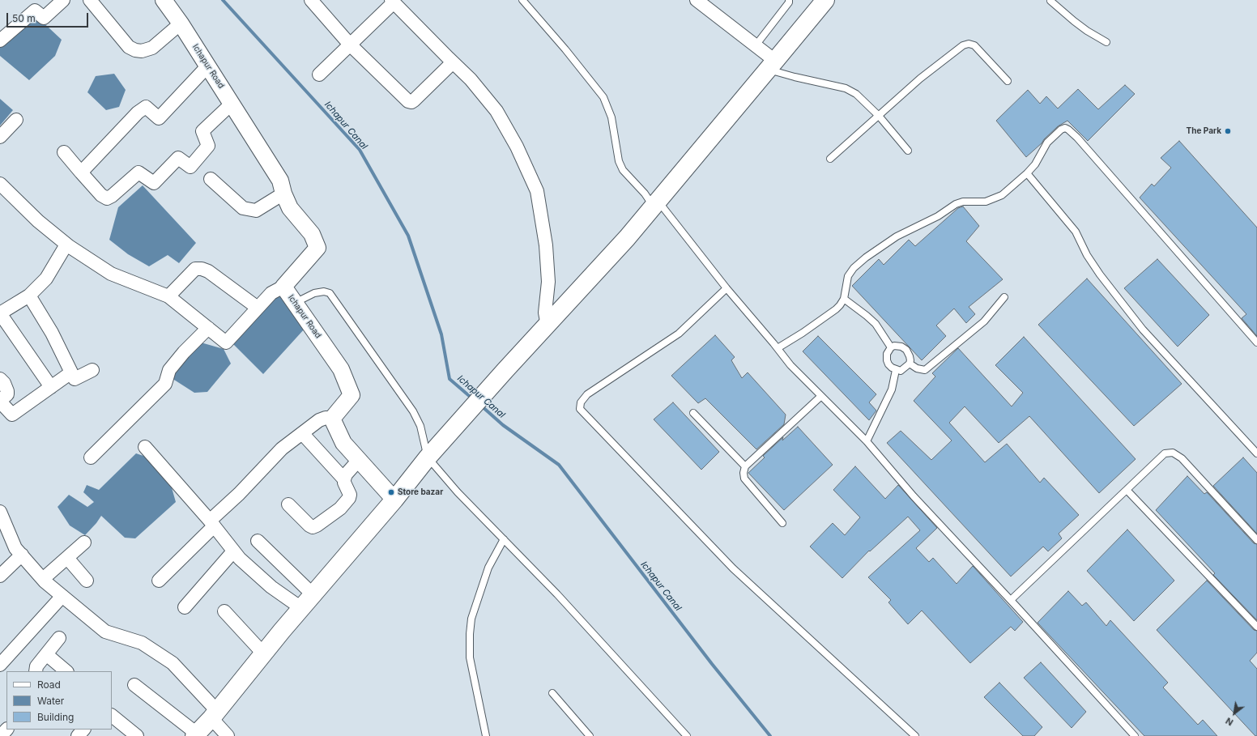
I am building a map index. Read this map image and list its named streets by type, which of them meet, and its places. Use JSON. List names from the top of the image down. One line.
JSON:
{"streets":{"street":["Ichapur Road"]},"water":["Ichapur Canal"],"places":["The Park","Store bazar"],"legend":["Road","Water","Building"],"scale_bar":"50 m","north":"bottom left"}
